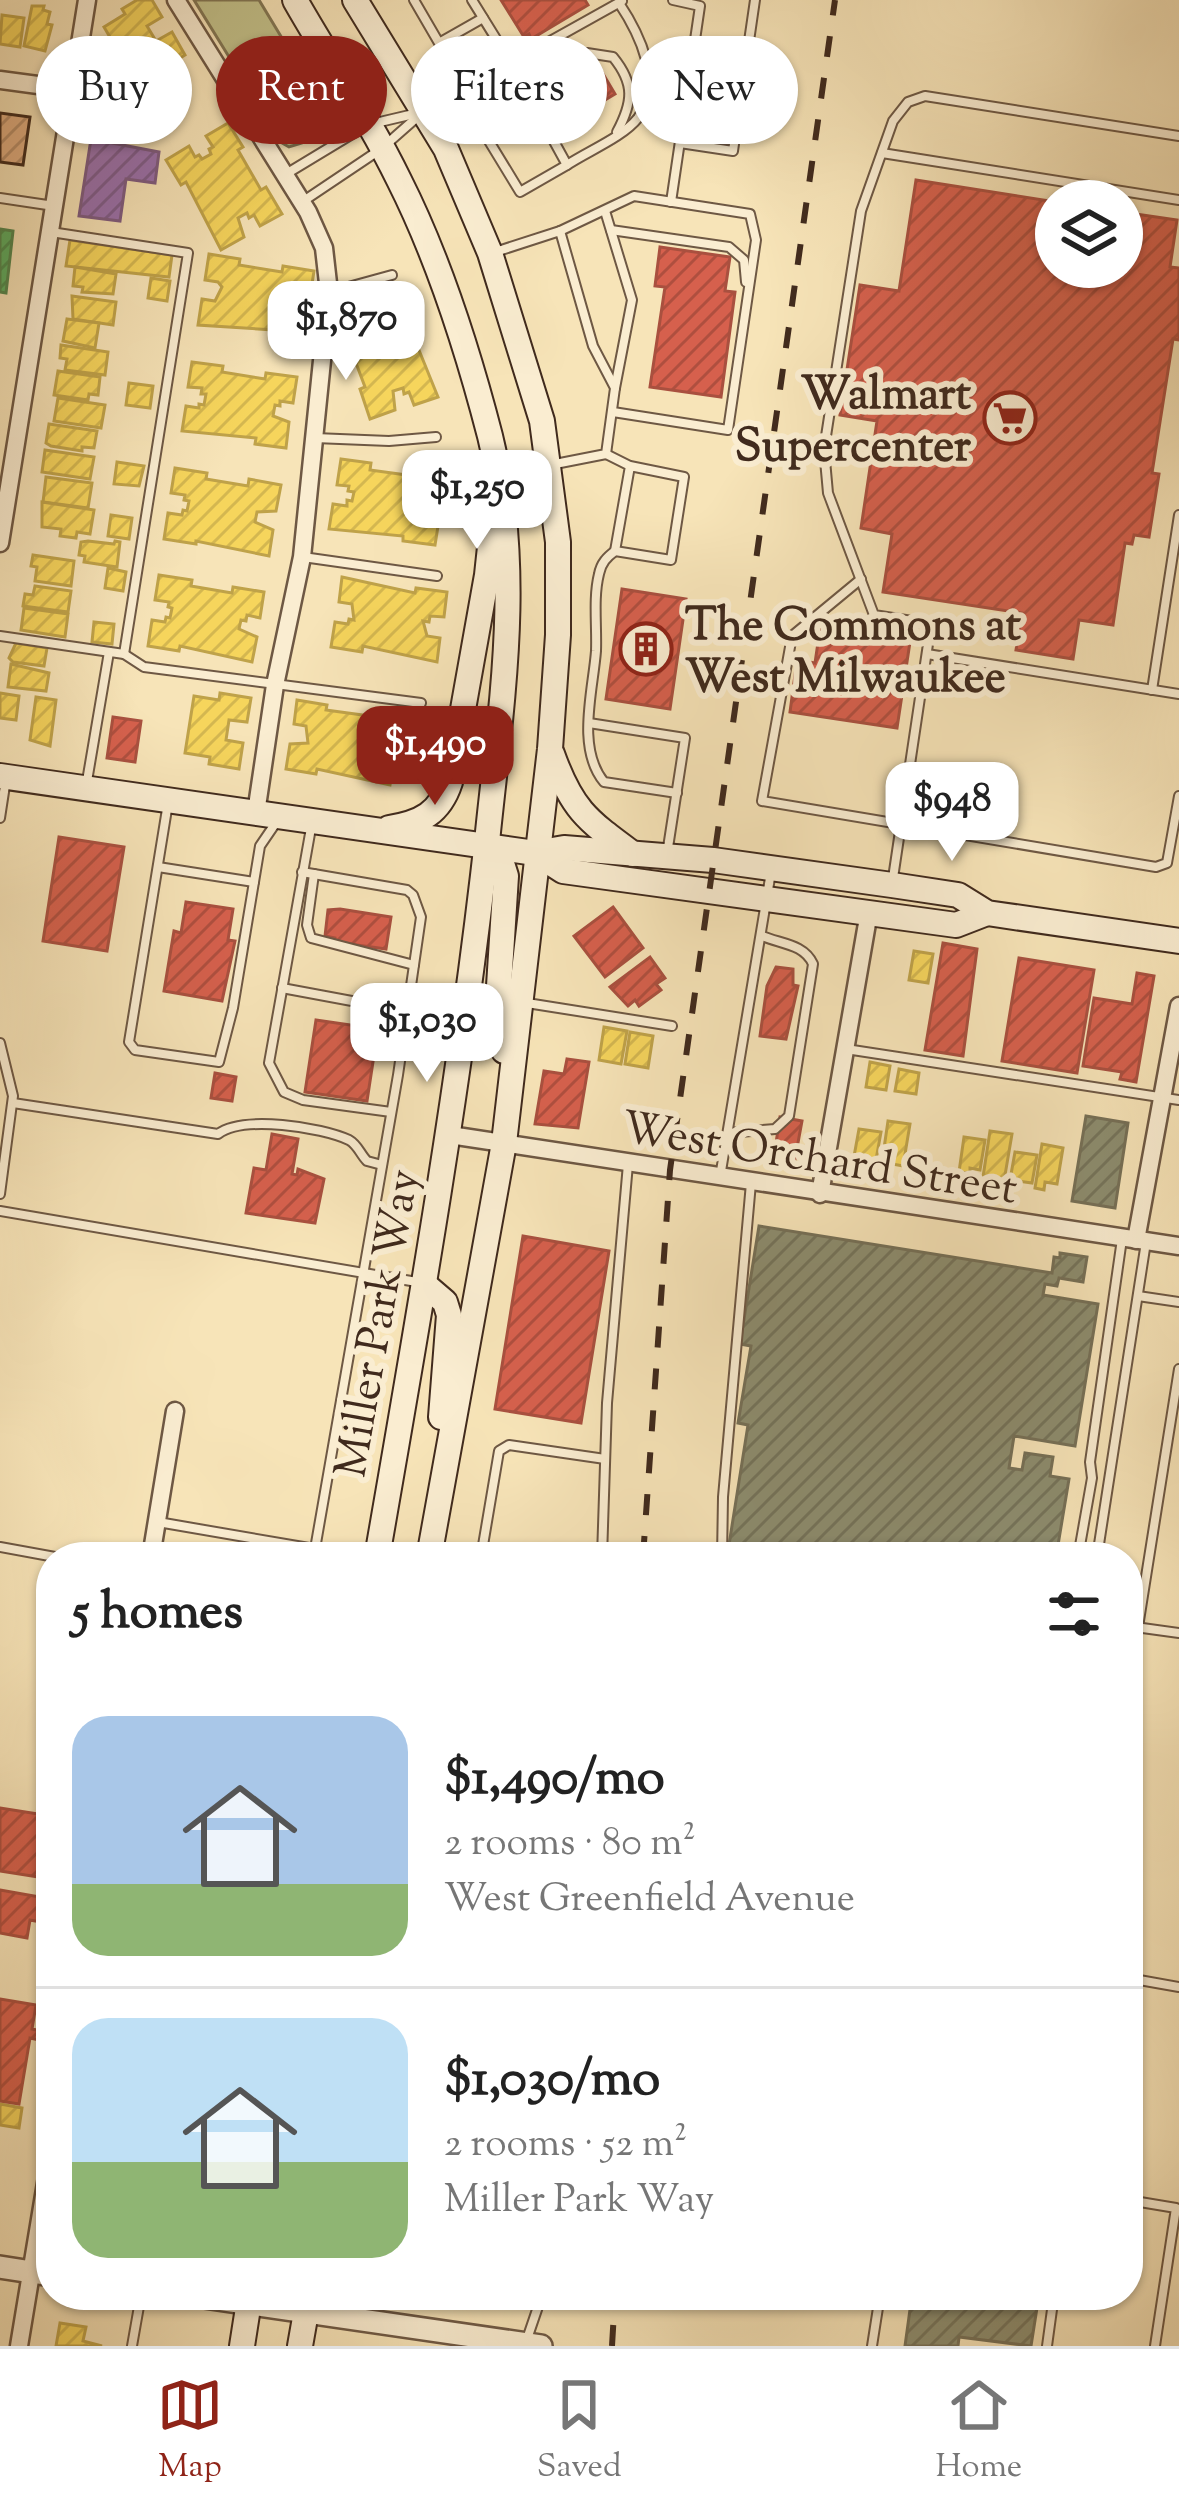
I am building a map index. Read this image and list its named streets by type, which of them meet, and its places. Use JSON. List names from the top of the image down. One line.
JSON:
{"streets":{"main road":["Miller Park Way"],"street":["West Orchard Street"]},"crossings":[["West Orchard Street","Miller Park Way"]],"places":{"supermarket":["Walmart Supercenter"],"building":["The Commons at West Milwaukee"]},"page":{"chip":["Buy","Rent","Filters","New"],"price":["$1,870","$1,250","$1,490","$948","$1,030"],"heading":"5 homes","list":[{"name":"$1,490/mo","note":"2 rooms · 80 m² · West Greenfield Avenue"},{"name":"$1,030/mo","note":"2 rooms · 52 m² · Miller Park Way"}],"tabs":["Map","Saved","Home"]}}
